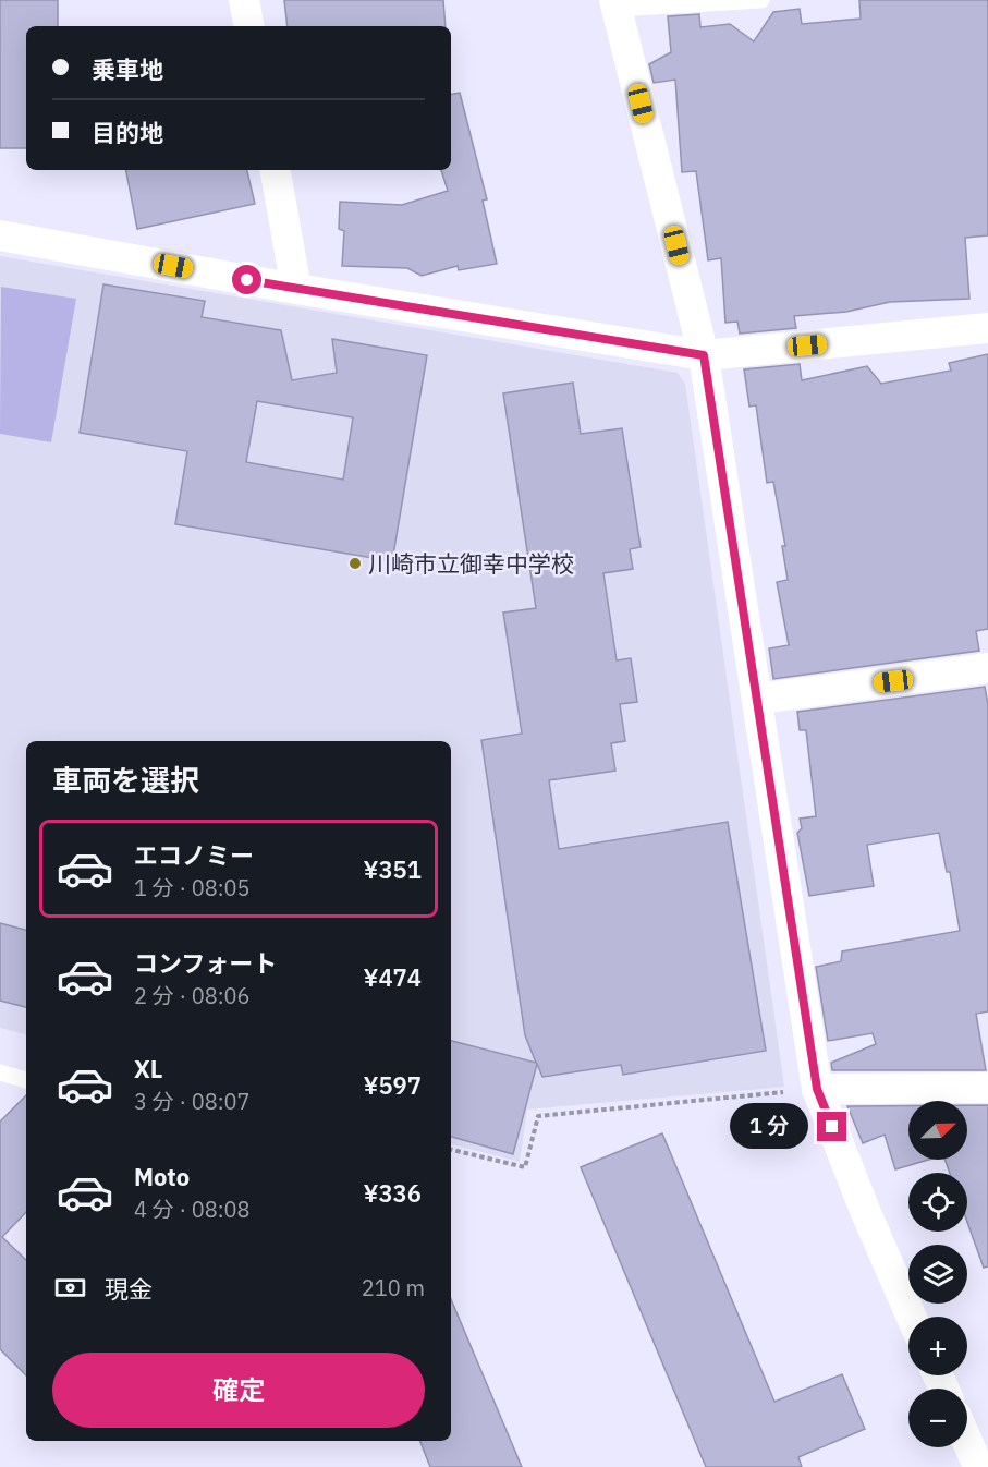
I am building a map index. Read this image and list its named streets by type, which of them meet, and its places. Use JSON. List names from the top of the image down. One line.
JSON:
{"places":["川崎市立御幸中学校"],"north":"top right","page":{"banner":["乗車地","目的地"],"heading":"車両を選択","list":[{"name":"エコノミー","note":"1 分 · 08:05","value":"¥351"},{"name":"コンフォート","note":"2 分 · 08:06","value":"¥474"},{"name":"XL","note":"3 分 · 08:07","value":"¥597"},{"name":"Moto","note":"4 分 · 08:08","value":"¥336"}],"map_buttons":["+","−"],"bubble":"1 分","pay":["現金","210 m"],"buttons":"確定"}}
